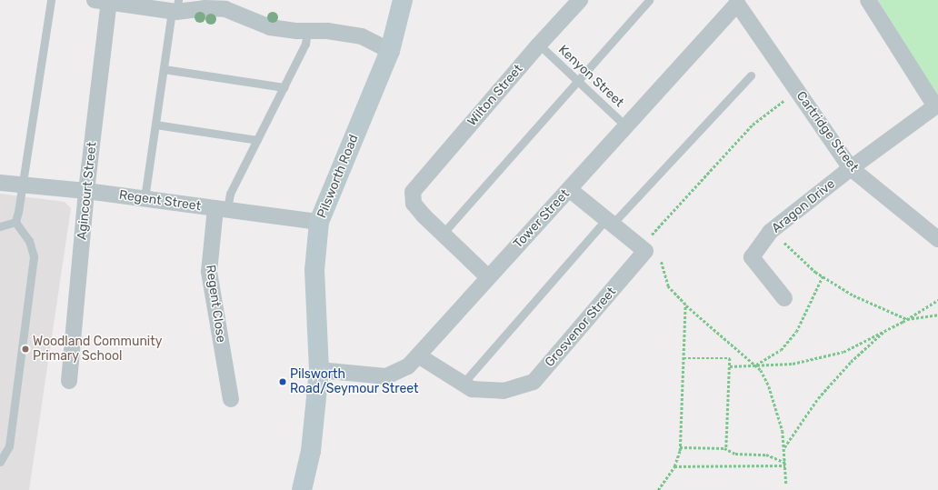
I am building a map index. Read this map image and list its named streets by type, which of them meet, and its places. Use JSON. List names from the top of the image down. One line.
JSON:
{"streets":{"street":["Wilton Street","Cartridge Street","Pilsworth Road","Agincourt Street","Regent Street","Aragon Drive","Tower Street","Regent Close","Grosvenor Street"],"lane":["Kenyon Street"]},"crossings":[["Kenyon Street","Wilton Street"],["Kenyon Street","Tower Street"],["Cartridge Street","Aragon Drive"],["Cartridge Street","Tower Street"],["Pilsworth Road","Regent Street"],["Pilsworth Road","Tower Street"],["Agincourt Street","Regent Street"],["Regent Street","Regent Close"],["Tower Street","Grosvenor Street"]],"places":["Woodland Community Primary School","Pilsworth Road/Seymour Street"]}
